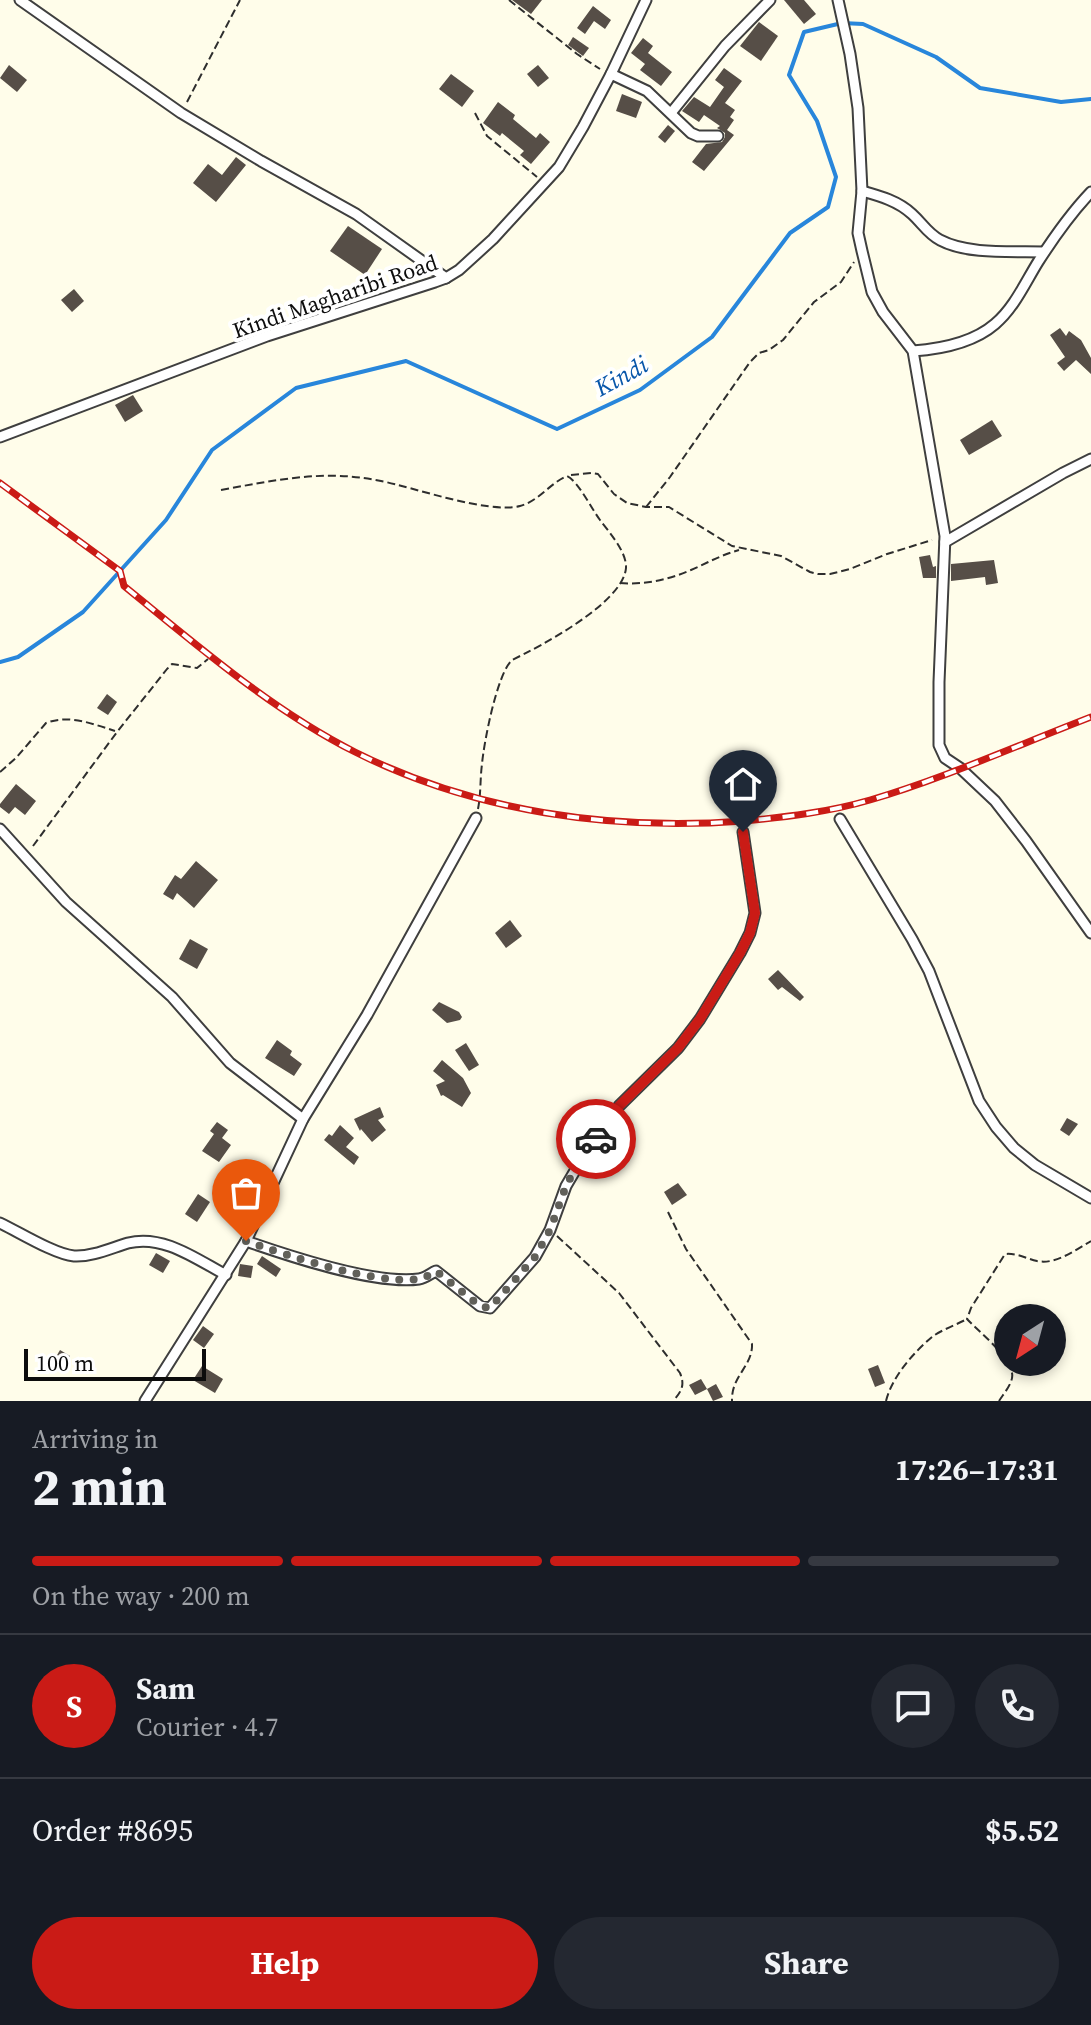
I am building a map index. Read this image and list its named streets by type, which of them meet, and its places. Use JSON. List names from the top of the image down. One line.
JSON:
{"streets":{"street":["Kindi Magharibi Road"]},"water":["Kindi"],"scale_bar":"100 m","north":"bottom left","page":{"scale":"100 m","heading":["2 min","Arriving in","17:26–17:31"],"panel":["Sam","Courier · 4.7","Order #8695","$5.52"],"bar":"On the way · 200 m","round":"S","buttons":["Help","Share"]}}
